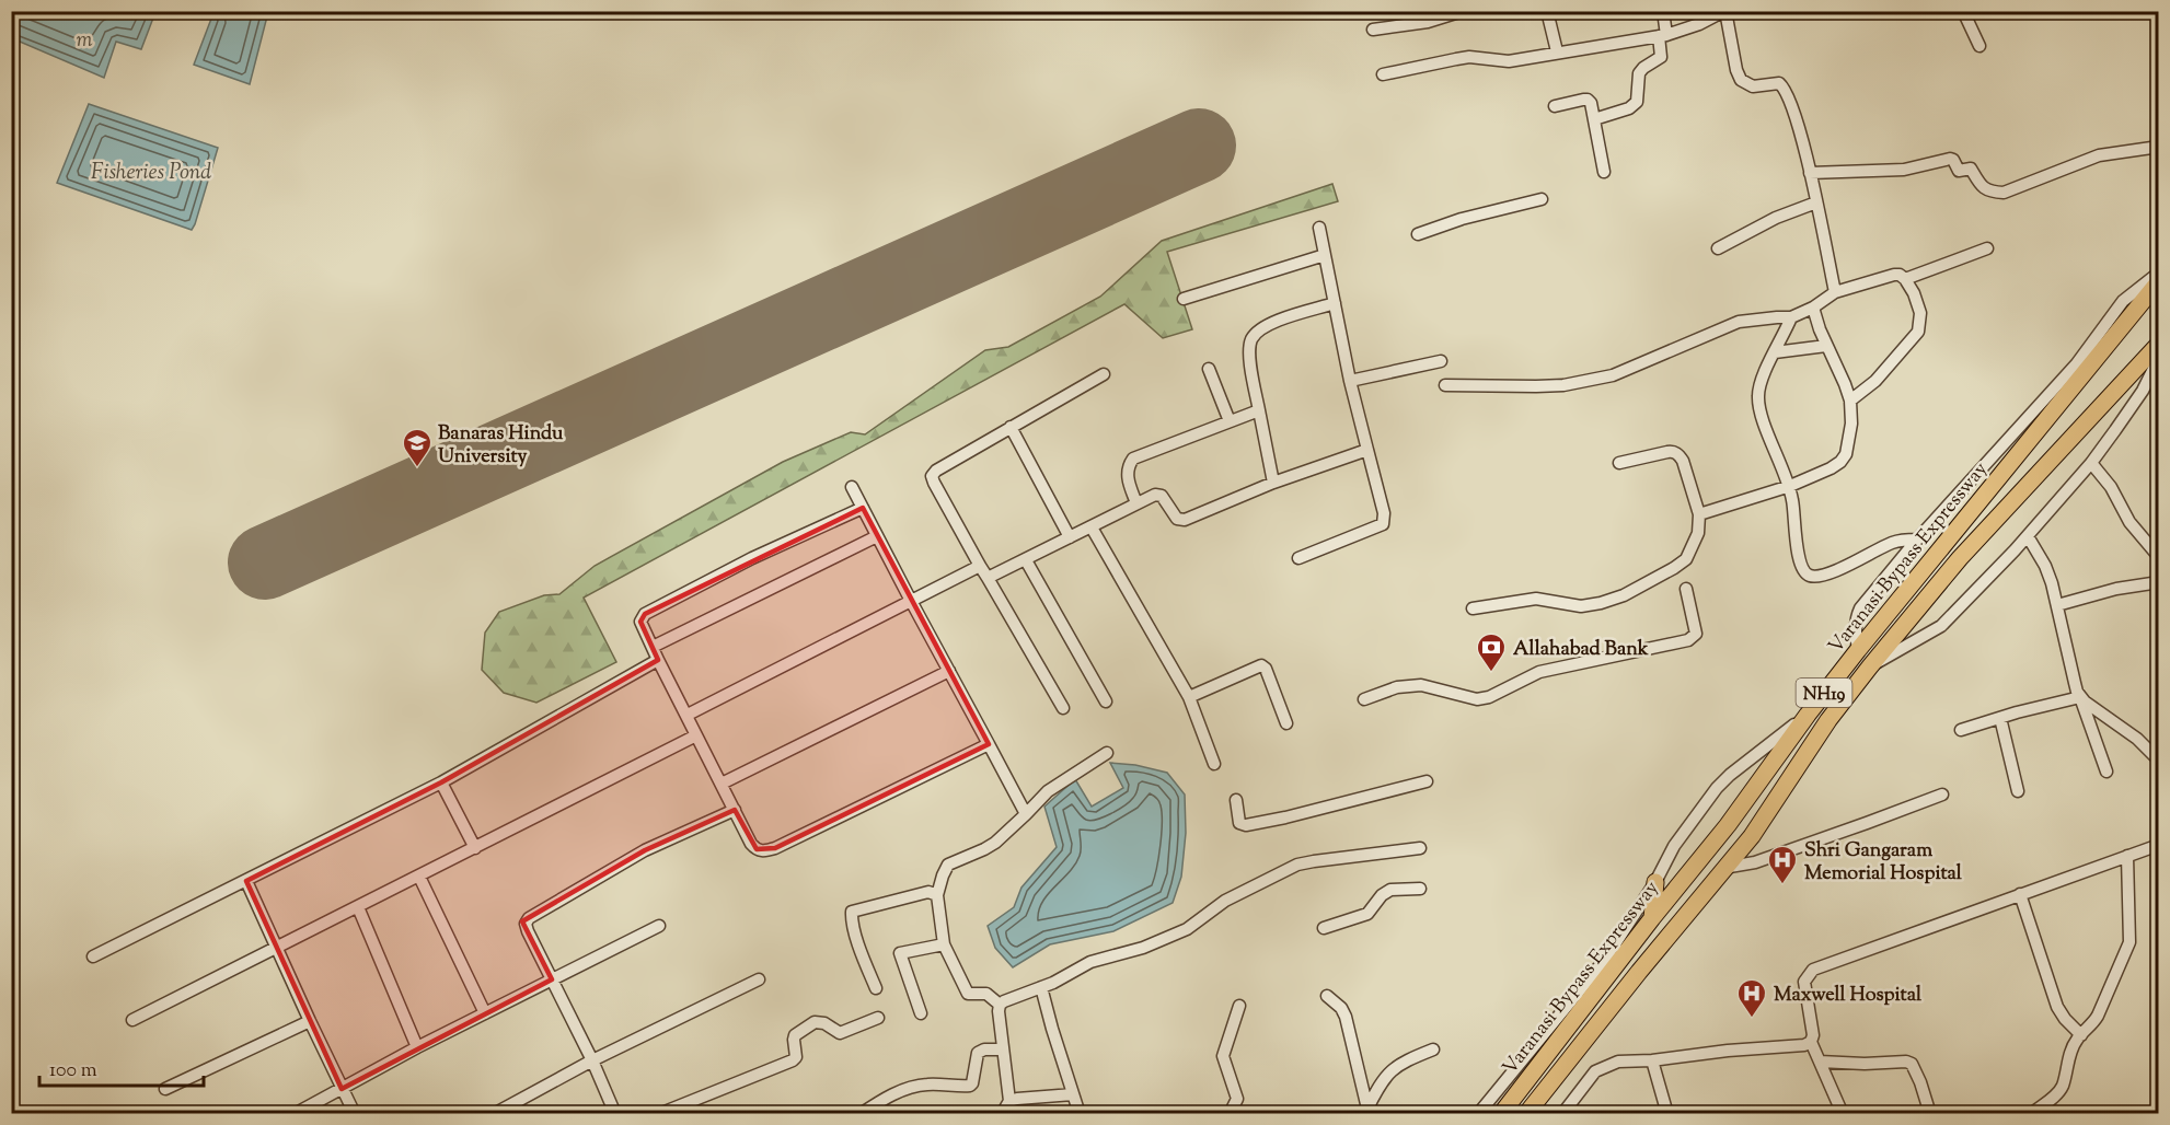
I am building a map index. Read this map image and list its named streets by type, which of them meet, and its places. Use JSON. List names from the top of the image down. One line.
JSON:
{"streets":{"highway":["Varanasi Bypass Expressway","NH19"]},"water":["m","Fisheries Pond"],"places":{"school or university":["Banaras Hindu University"],"bank":["Allahabad Bank"],"hospital":["Shri Gangaram Memorial Hospital","Maxwell Hospital"]},"scale_bar":"100 m"}
